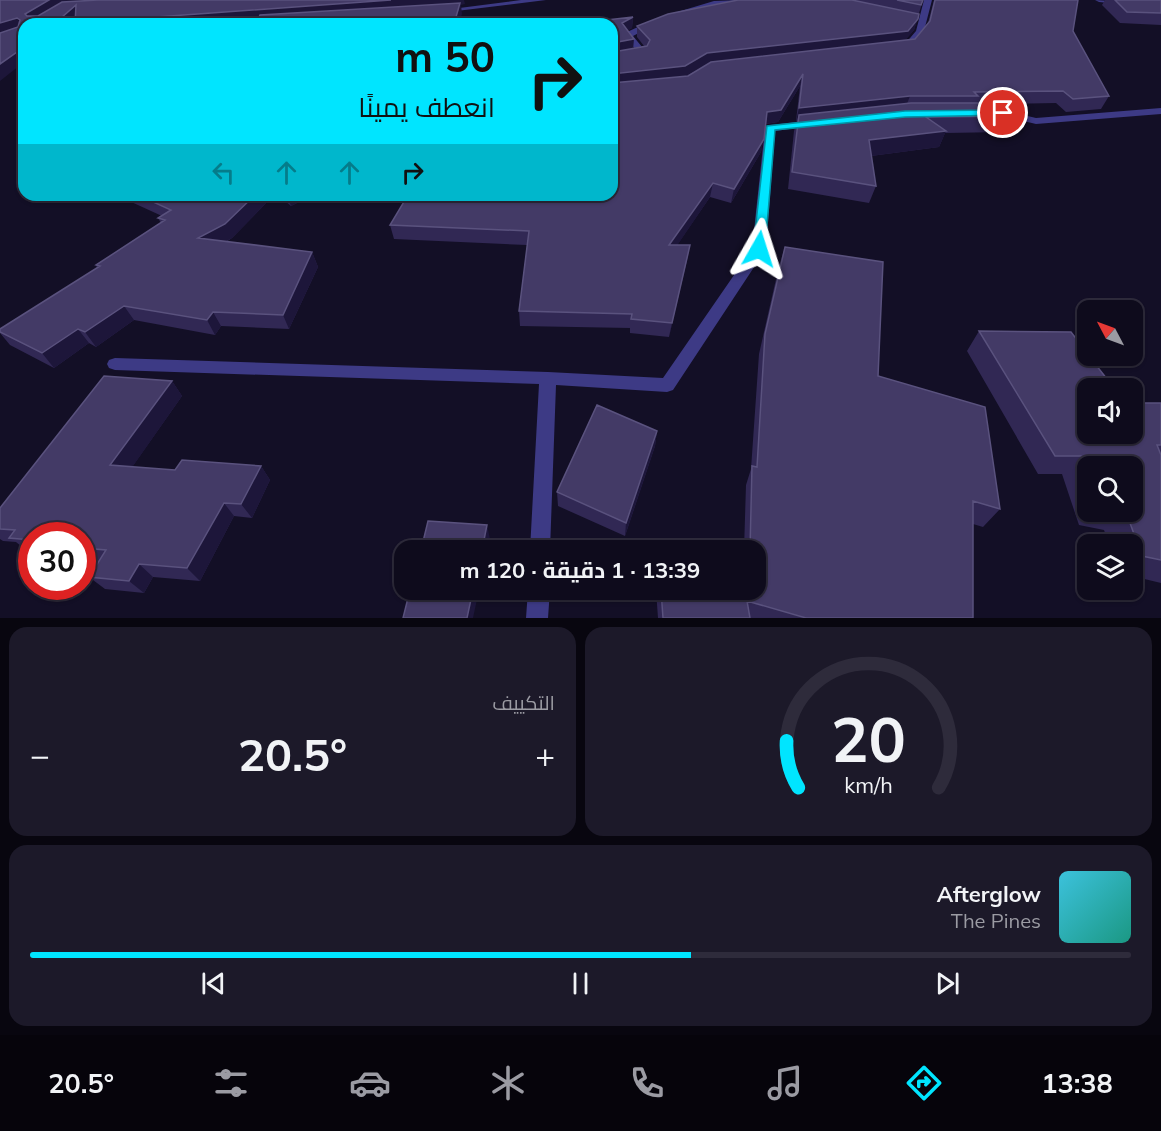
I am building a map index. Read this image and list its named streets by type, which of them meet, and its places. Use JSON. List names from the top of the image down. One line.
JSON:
{"north":"top left","page":{"turn":["50 m","انعطف يمينًا"],"limit":"30","trip":"13:39 · 1 دقيقة · 120 m","tile":"التكييف","heat":["−","20.5°","+"],"song":["Afterglow","The Pines"],"tabs":["13:38","20.5°"],"gauge":["20","km/h"]}}
